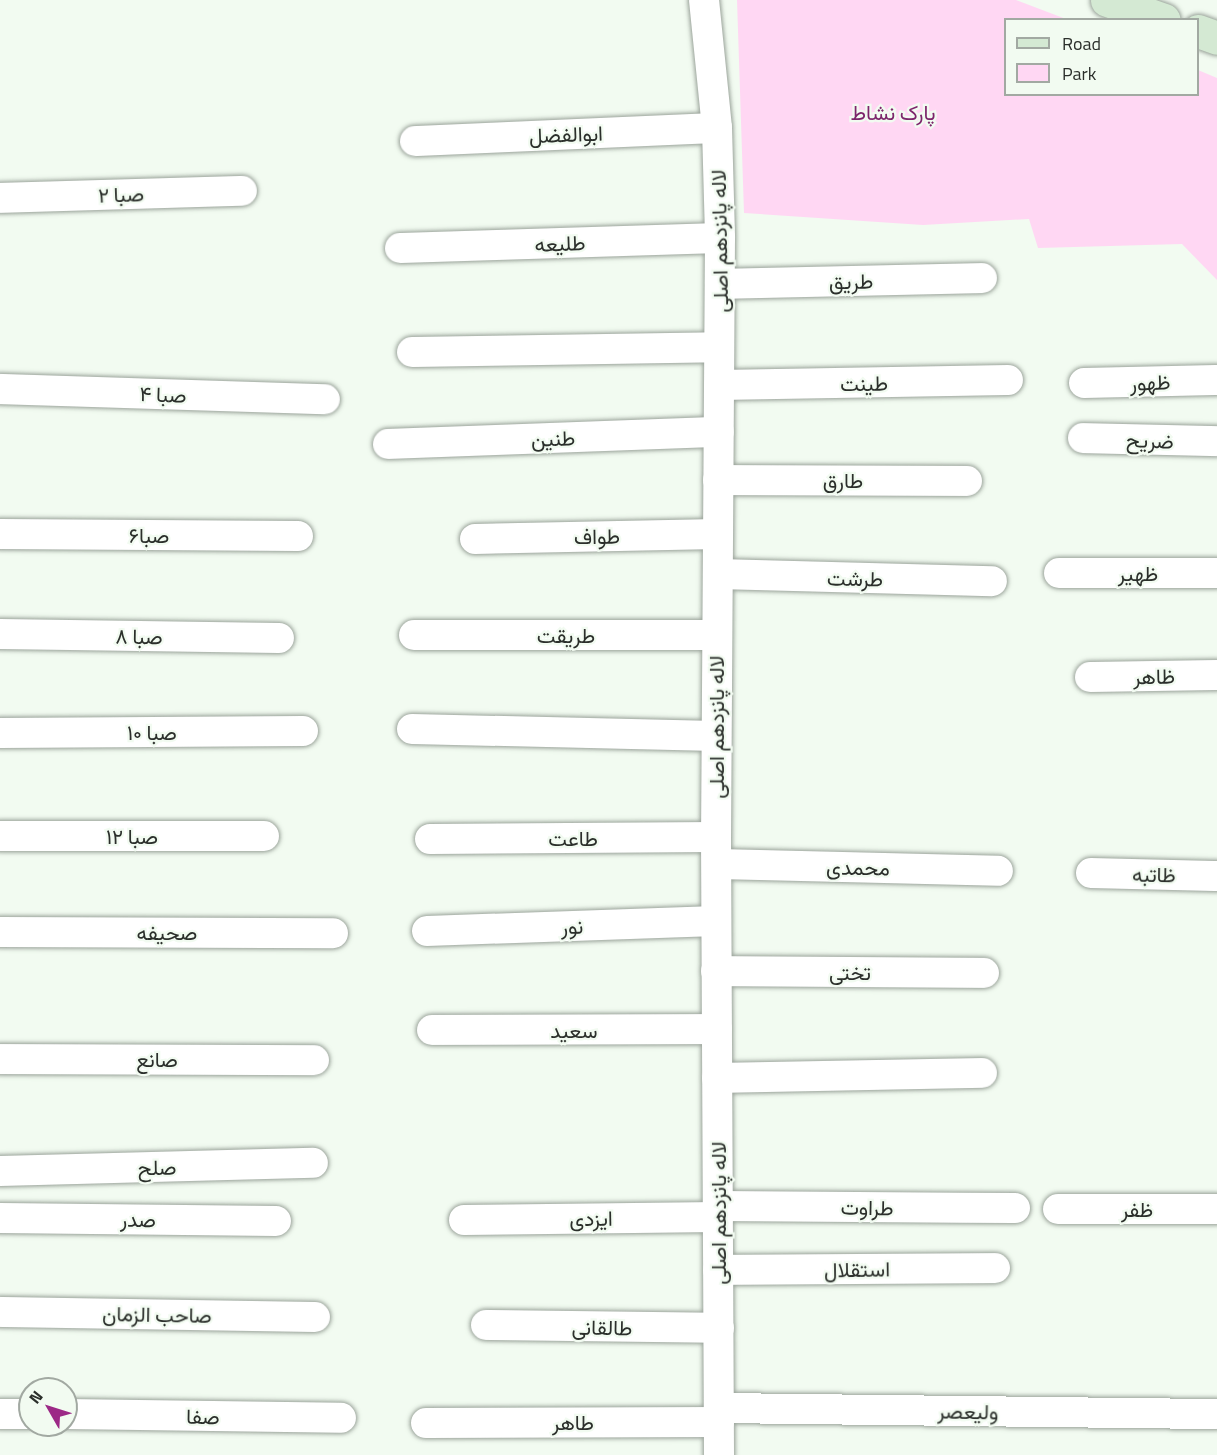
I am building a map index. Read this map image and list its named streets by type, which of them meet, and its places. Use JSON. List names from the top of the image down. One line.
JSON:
{"streets":{"street":["ابوالفضل","صبا ۲","لاله پانزدهم اصلی","طلیعه","طریق","ظهور","طینت","صبا ۴","طنین","ضریح","طارق","صبا۶","طواف","ظهیر","طرشت","طریقت","صبا ۸","ظاهر","صبا ۱۰","صبا ۱۲","طاعت","محمدی","ظاتبه","نور","صحیفه","تختی","سعید","صانع","صلح","طراوت","ظفر","ایزدی","صدر","استقلال","صاحب الزمان","طالقانی","ولیعصر","صفا","طاهر"]},"crossings":[["ابوالفضل","لاله پانزدهم اصلی"],["لاله پانزدهم اصلی","طلیعه"],["لاله پانزدهم اصلی","طریق"],["لاله پانزدهم اصلی","طینت"],["لاله پانزدهم اصلی","طنین"],["لاله پانزدهم اصلی","طارق"],["لاله پانزدهم اصلی","طواف"],["لاله پانزدهم اصلی","طرشت"],["لاله پانزدهم اصلی","طریقت"],["لاله پانزدهم اصلی","طاعت"],["لاله پانزدهم اصلی","محمدی"],["لاله پانزدهم اصلی","نور"],["لاله پانزدهم اصلی","تختی"],["لاله پانزدهم اصلی","سعید"],["لاله پانزدهم اصلی","طراوت"],["لاله پانزدهم اصلی","ایزدی"],["لاله پانزدهم اصلی","استقلال"],["لاله پانزدهم اصلی","طالقانی"],["لاله پانزدهم اصلی","ولیعصر"],["لاله پانزدهم اصلی","طاهر"],["طاعت","محمدی"],["طراوت","ایزدی"],["ولیعصر","طاهر"]],"parks":["پارک نشاط"],"legend":["Road","Park"],"north":"top left"}
